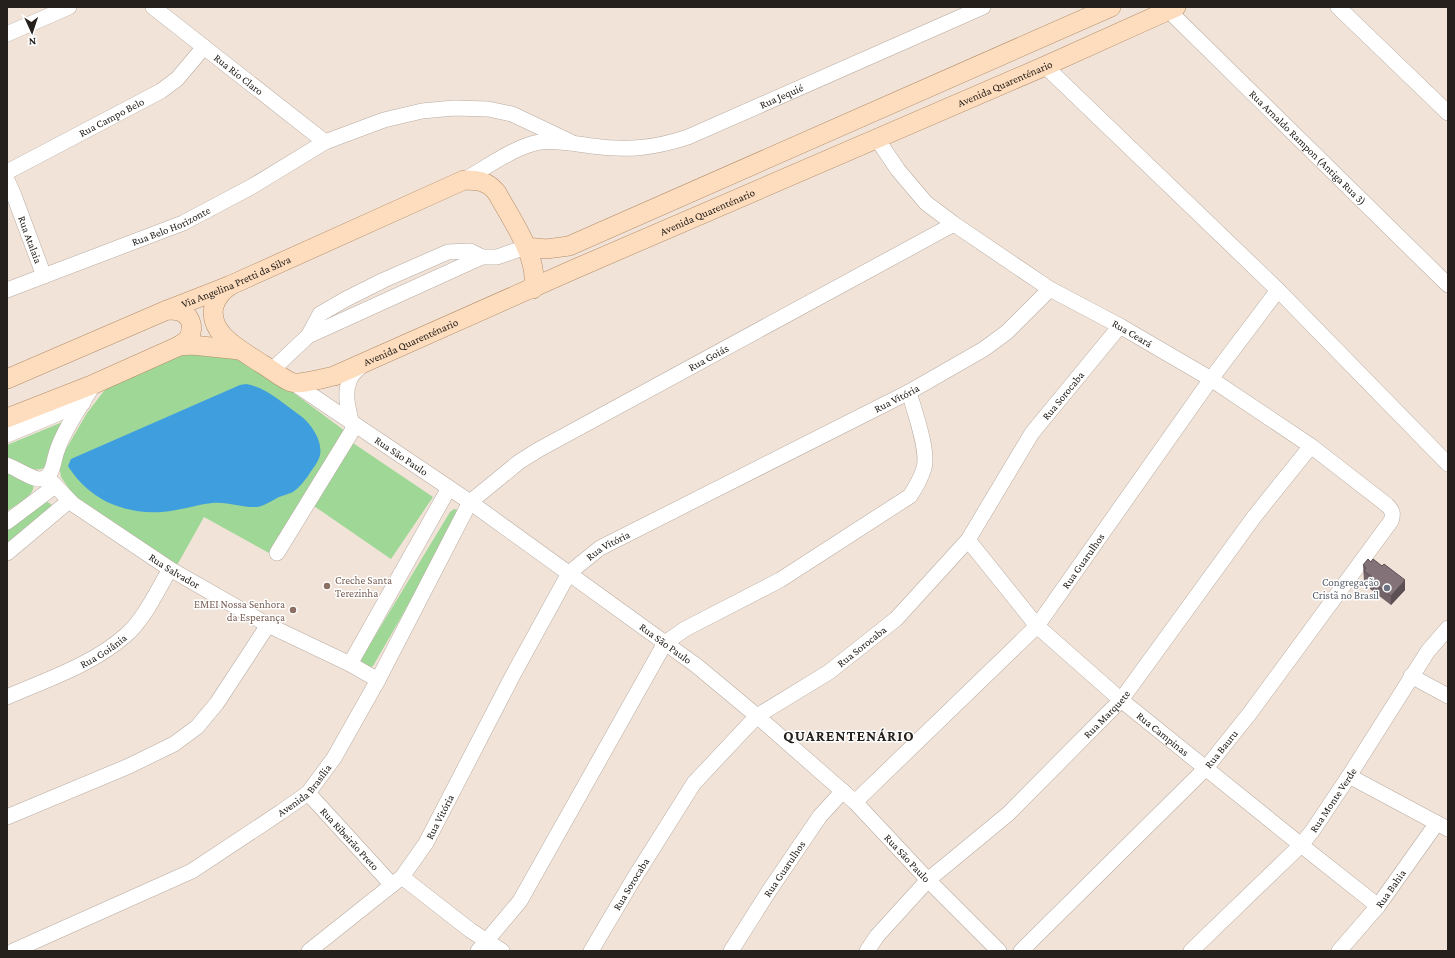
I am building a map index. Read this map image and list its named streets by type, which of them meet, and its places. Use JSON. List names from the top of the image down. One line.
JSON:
{"streets":{"main road":["Avenida Quarenténario","Via Angelina Pretti da Silva"],"street":["Rua Rio Claro","Rua Jequié","Rua Campo Belo","Rua Arnaldo Rampon (Antiga Rua 3)","Rua Belo Horizonte","Rua Atalaia","Rua Ceará","Rua Goiás","Rua Sorocaba","Rua Vitória","Rua São Paulo","Rua Guarulhos","Rua Salvador","Rua Goiânia","Rua Marquete","Rua Campinas","Rua Bauru","Avenida Brasília","Rua Monte Verde","Rua Ribeirão Preto","Rua Bahia"]},"crossings":[["Rua Rio Claro","Rua Campo Belo"],["Rua Rio Claro","Rua Belo Horizonte"],["Avenida Quarenténario","Rua Arnaldo Rampon (Antiga Rua 3)"],["Avenida Quarenténario","Rua Ceará"],["Avenida Quarenténario","Rua São Paulo"],["Rua Jequié","Rua Belo Horizonte"],["Rua Belo Horizonte","Rua Atalaia"],["Rua Ceará","Rua Goiás"],["Rua Ceará","Rua Sorocaba"],["Rua Ceará","Rua Vitória"],["Rua Ceará","Rua Guarulhos"],["Rua Ceará","Rua Marquete"],["Rua Ceará","Rua Bauru"],["Rua Goiás","Rua São Paulo"],["Rua Goiás","Avenida Brasília"],["Rua Sorocaba","Rua São Paulo"],["Rua Sorocaba","Rua Campinas"],["Rua Vitória","Rua São Paulo"],["Rua Vitória","Rua Ribeirão Preto"],["Rua São Paulo","Rua Guarulhos"],["Rua São Paulo","Rua Marquete"],["Rua São Paulo","Avenida Brasília"],["Rua Guarulhos","Rua Campinas"],["Rua Salvador","Rua Goiânia"],["Rua Salvador","Avenida Brasília"],["Rua Marquete","Rua Campinas"],["Rua Campinas","Rua Bauru"],["Rua Campinas","Rua Monte Verde"],["Rua Campinas","Rua Bahia"],["Avenida Brasília","Rua Ribeirão Preto"]],"districts":["QUARENTENÁRIO"],"places":["Creche Santa Terezinha","Congregação Cristã no Brasil","EMEI Nossa Senhora da Esperança"],"north":"bottom"}
